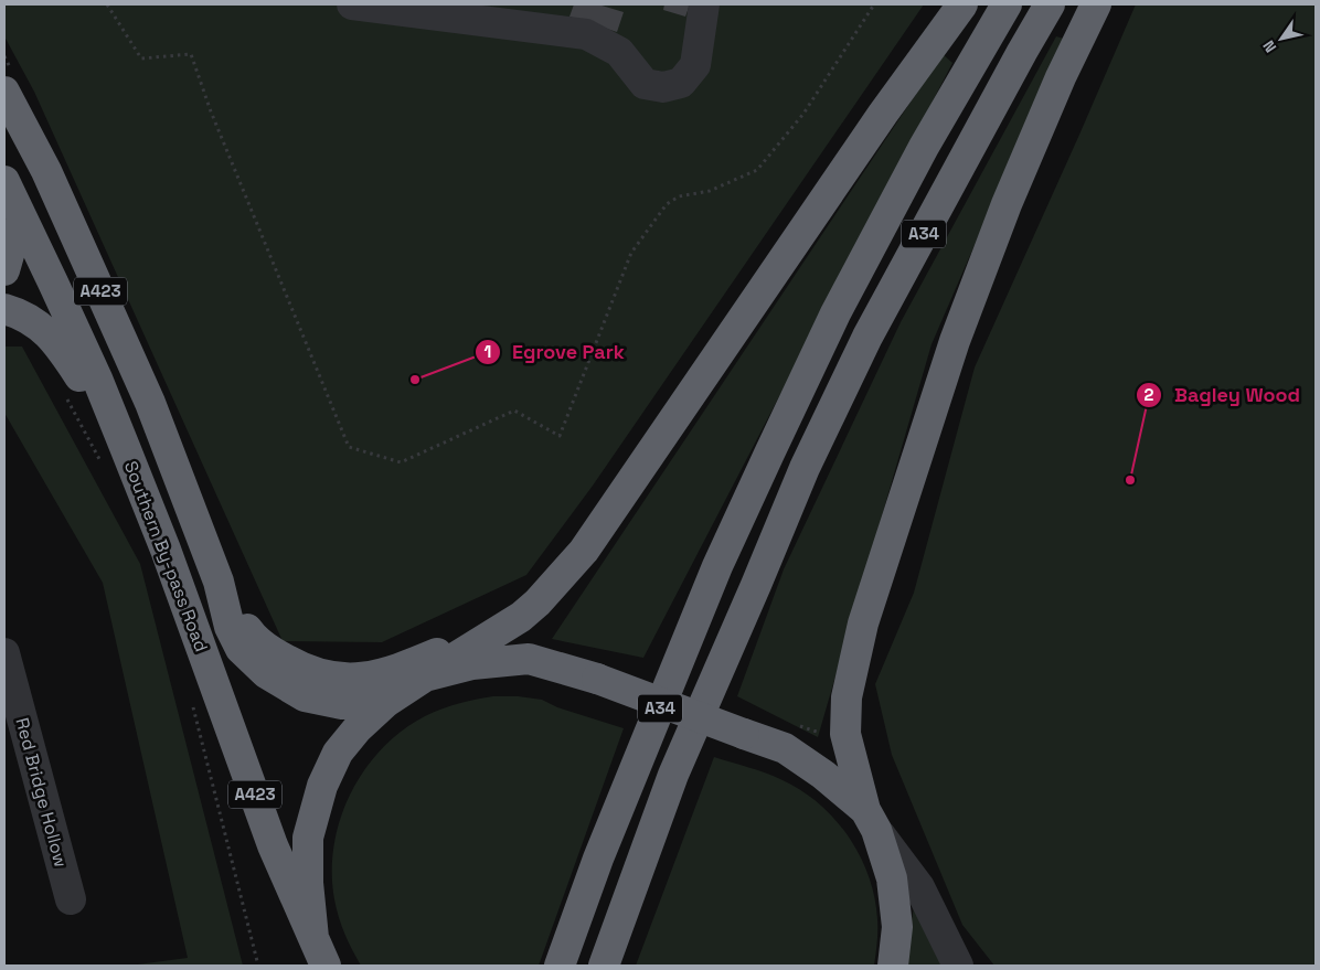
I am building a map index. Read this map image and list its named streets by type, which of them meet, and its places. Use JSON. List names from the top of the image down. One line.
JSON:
{"streets":{"highway":["A34","A423","Southern By-pass Road"],"street":["Red Bridge Hollow"]},"places":["Egrove Park","Bagley Wood"],"north":"bottom left"}
